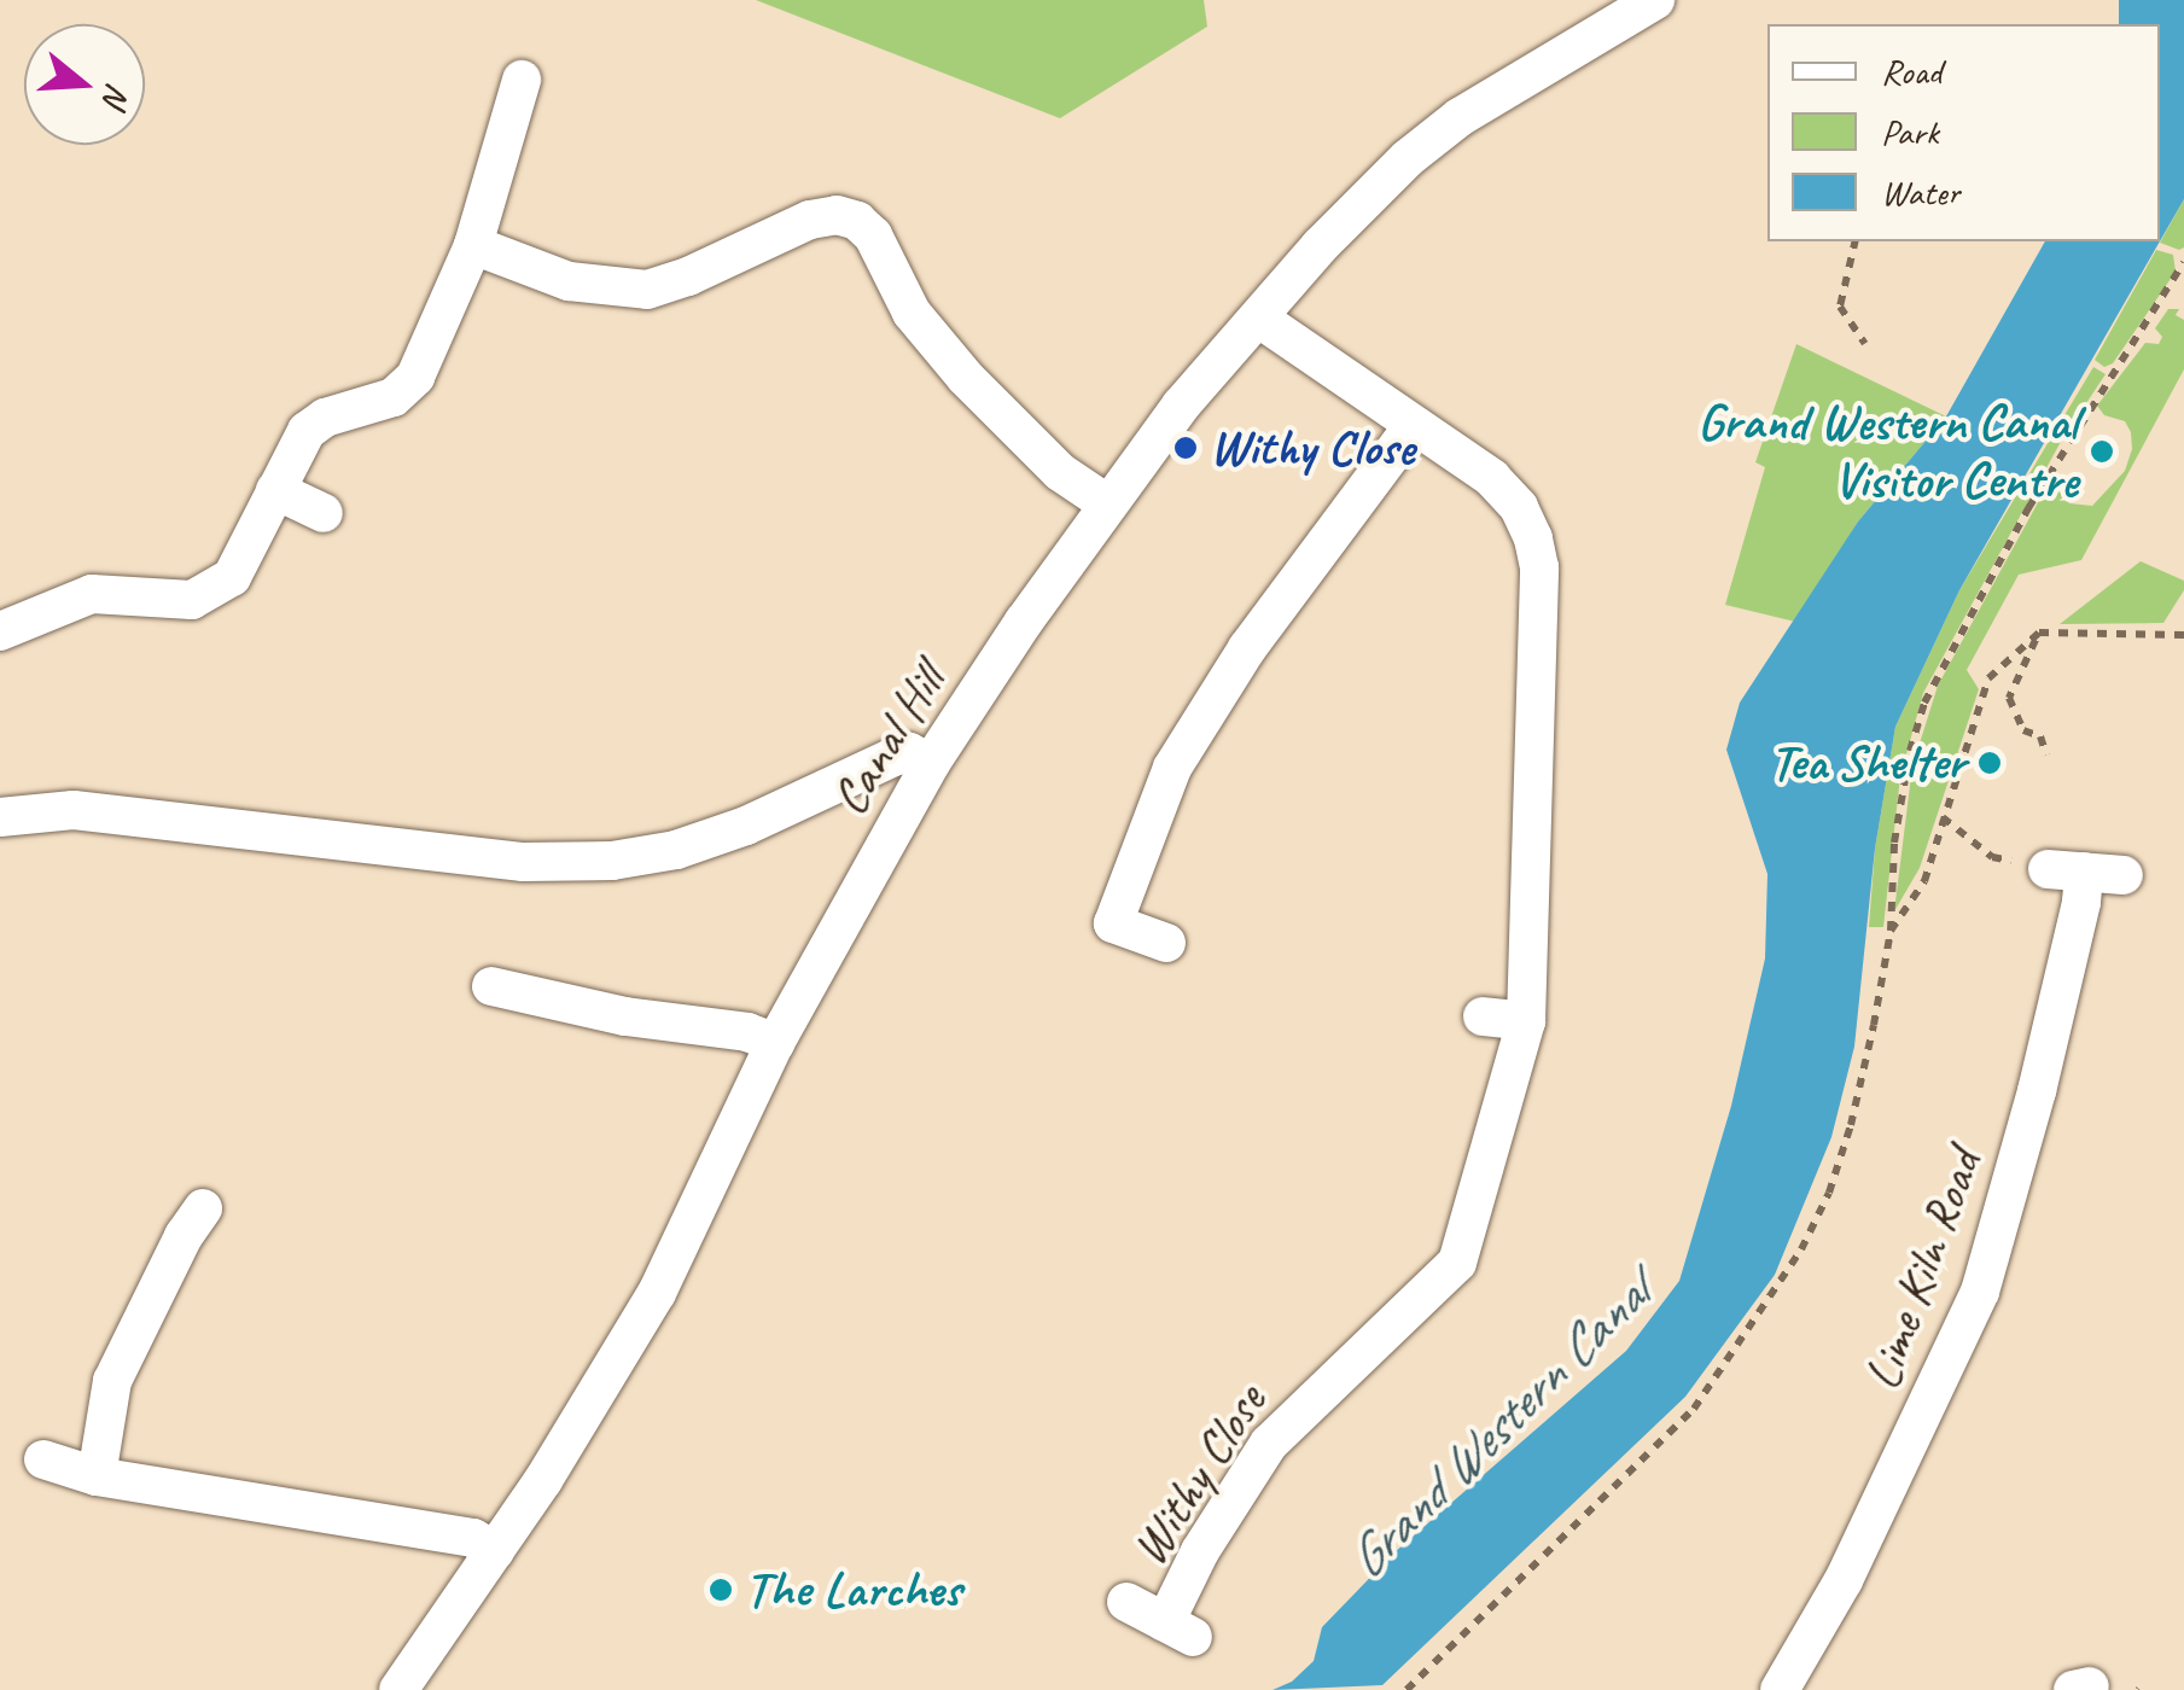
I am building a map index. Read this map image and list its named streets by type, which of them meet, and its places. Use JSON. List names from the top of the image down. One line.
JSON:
{"streets":{"street":["Canal Hill","Lime Kiln Road","Withy Close"]},"crossings":[["Canal Hill","Withy Close"]],"water":["Grand Western Canal"],"places":["Withy Close","Grand Western Canal Visitor Centre","Tea Shelter","The Larches"],"legend":["Road","Park","Water"],"north":"right"}
